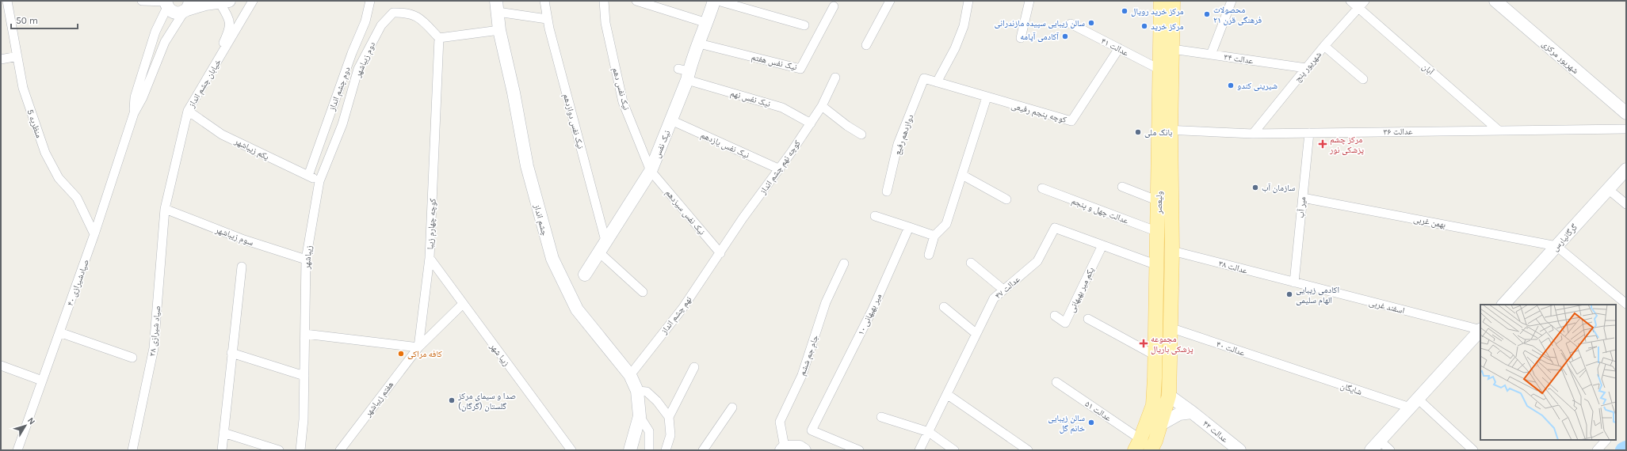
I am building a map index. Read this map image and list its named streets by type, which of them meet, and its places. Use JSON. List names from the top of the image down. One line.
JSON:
{"streets":{"main road":["ولیعصر"],"street":["عدالت ۴۱","شهریور مرکزی","عدالت ۳۴","دوم زیباشهر","نیک نفس هفتم","شهریور پنج","آبان","خیابان چشم انداز","دوم چشم انداز","نیک نفس دهم","نیک نفس نهم","کوچه پنجم رفیعی","نیک نفس دوازدهم","منظریه 5","عدالت ۳۶","دوازدهم رفیع","نیک نفس","نیک نفس یازدهم","یکم زیباشهر","کوچه نهم چشم انداز","میر آب","عدالت چهل و پنجم","نیک نفس سیزدهم","چشم انداز","بهمن غربی","کوچه چهارم زیبا","سوم زیباشهر","گرگانپارس","زیباشهر","عدالت ۳۸","۴۰ صیادشیرازی","عدالت ۴۷","یکم میر بهبهانی","اسفند غربی","۱۰ میر بهبهانی","نهم چشم انداز","صیاد شیرازی ۳۸","عدالت ۴۰","زیبا شهر","جام جم ششم","شایگان","هفتم زیباشهر","عدالت ۵۱","عدالت ۴۲"]},"crossings":[["عدالت ۴۱","کوچه پنجم رفیعی"],["عدالت ۴۱","ولیعصر"],["عدالت ۳۴","شهریور پنج"],["عدالت ۳۴","ولیعصر"],["دوم زیباشهر","یکم زیباشهر"],["دوم زیباشهر","کوچه چهارم زیبا"],["دوم زیباشهر","زیباشهر"],["نیک نفس هفتم","نیک نفس"],["شهریور پنج","آبان"],["شهریور پنج","عدالت ۳۶"],["آبان","عدالت ۳۶"],["خیابان چشم انداز","یکم زیباشهر"],["خیابان چشم انداز","سوم زیباشهر"],["خیابان چشم انداز","صیاد شیرازی ۳۸"],["دوم چشم انداز","یکم زیباشهر"],["نیک نفس دهم","نیک نفس"],["نیک نفس دهم","نیک نفس سیزدهم"],["نیک نفس نهم","نیک نفس"],["نیک نفس نهم","کوچه نهم چشم انداز"],["کوچه پنجم رفیعی","دوازدهم رفیع"],["نیک نفس دوازدهم","نیک نفس"],["منظریه 5","۴۰ صیادشیرازی"],["عدالت ۳۶","ولیعصر"],["عدالت ۳۶","میر آب"],["نیک نفس","نیک نفس یازدهم"],["نیک نفس","نیک نفس سیزدهم"],["نیک نفس یازدهم","کوچه نهم چشم انداز"],["یکم زیباشهر","زیباشهر"],["کوچه نهم چشم انداز","نیک نفس سیزدهم"],["کوچه نهم چشم انداز","نهم چشم انداز"],["ولیعصر","عدالت چهل و پنجم"],["ولیعصر","عدالت ۳۸"],["ولیعصر","عدالت ۴۷"],["ولیعصر","عدالت ۴۰"],["ولیعصر","عدالت ۵۱"],["ولیعصر","عدالت ۴۲"],["میر آب","بهمن غربی"],["میر آب","عدالت ۳۸"],["میر آب","اسفند غربی"],["نیک نفس سیزدهم","نهم چشم انداز"],["چشم انداز","نهم چشم انداز"],["بهمن غربی","گرگانپارس"],["کوچه چهارم زیبا","زیبا شهر"],["کوچه چهارم زیبا","هفتم زیباشهر"],["سوم زیباشهر","زیباشهر"],["سوم زیباشهر","صیاد شیرازی ۳۸"],["عدالت ۳۸","اسفند غربی"],["عدالت ۴۷","یکم میر بهبهانی"],["عدالت ۴۰","شایگان"]],"places":{"other":["مرکز خرید رویال","محصولات فرهنگی قرن ۲۱","سالن زیبایی سپیده مازندرانی","مرکز خرید","آکادمی آپامه","شیرینی کندو","بانک ملی","سازمان آب","اکادمی زیبایی الهام سلیمی","کافه مراکی","صدا و سیمای مرکز گلستان (گرگان)","سالن زیبایی خانم گل"],"health":["مرکز چشم پزشکی نور","مجموعه پزشکی باریال"]},"scale_bar":"50 m","north":"top right"}
